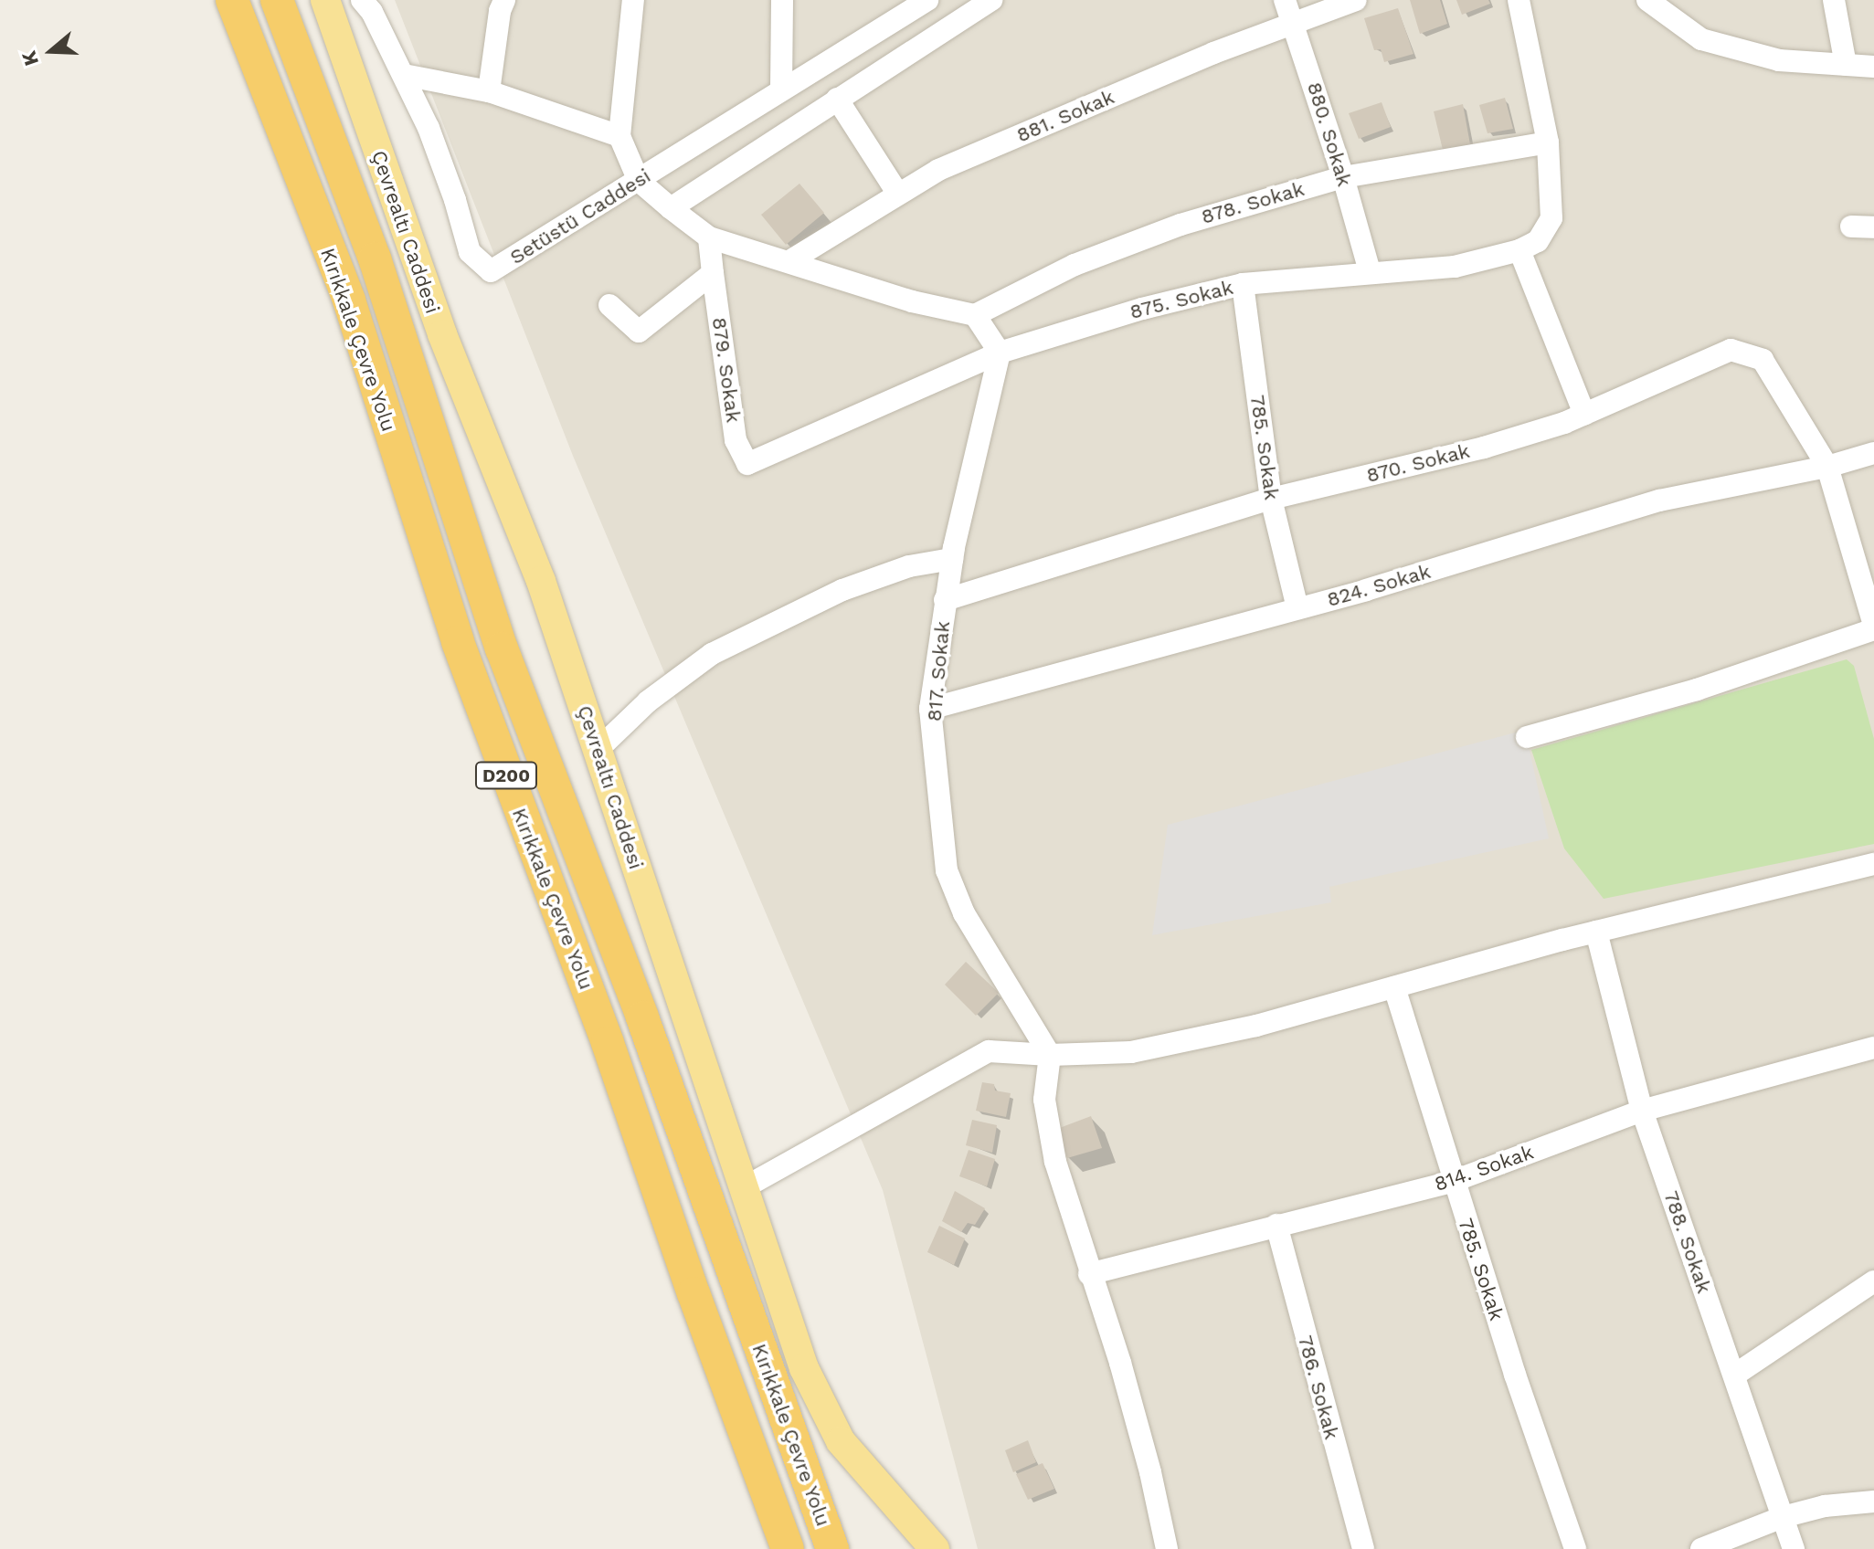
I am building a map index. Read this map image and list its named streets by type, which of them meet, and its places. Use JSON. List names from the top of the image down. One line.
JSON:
{"streets":{"highway":["Kırıkkale Çevre Yolu","D200"],"main road":["Çevrealtı Caddesi"],"street":["881. Sokak","880. Sokak","878. Sokak","Setüstü Caddesi","875. Sokak","879. Sokak","785. Sokak","870. Sokak","824. Sokak","817. Sokak","814. Sokak","788. Sokak","786. Sokak"]},"crossings":[["881. Sokak","880. Sokak"],["880. Sokak","878. Sokak"],["880. Sokak","875. Sokak"],["878. Sokak","875. Sokak"],["875. Sokak","879. Sokak"],["875. Sokak","785. Sokak"],["875. Sokak","817. Sokak"],["785. Sokak","870. Sokak"],["785. Sokak","824. Sokak"],["785. Sokak","814. Sokak"],["870. Sokak","824. Sokak"],["870. Sokak","817. Sokak"],["824. Sokak","817. Sokak"],["814. Sokak","788. Sokak"],["814. Sokak","786. Sokak"]],"north":"left"}
